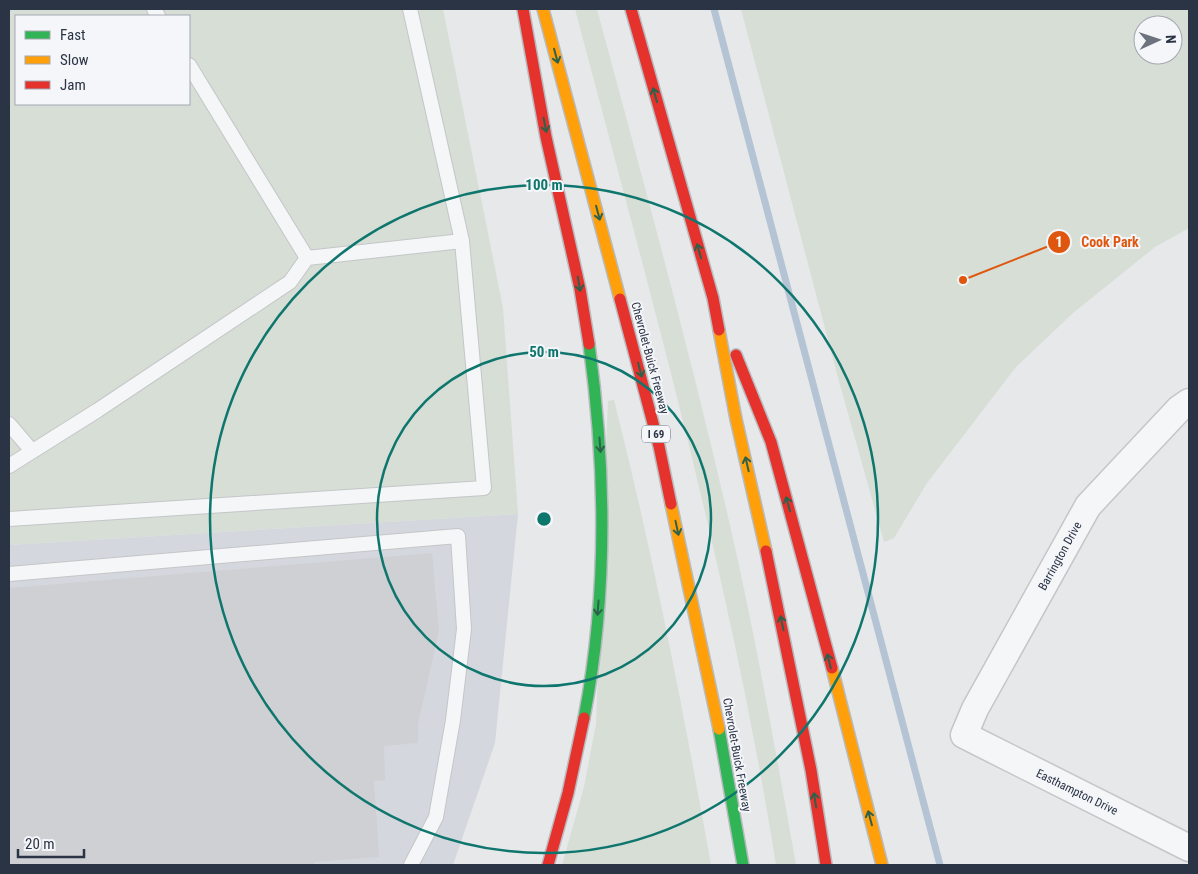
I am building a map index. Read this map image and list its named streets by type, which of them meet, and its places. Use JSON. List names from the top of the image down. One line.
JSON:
{"streets":{"highway":["Chevrolet-Buick Freeway","I 69"],"street":["Barrington Drive","Easthampton Drive"]},"crossings":[["Barrington Drive","Easthampton Drive"]],"places":["Cook Park"],"legend":["Fast","Slow","Jam"],"scale_bar":"20 m","north":"right","rings":["100 m","50 m"]}
